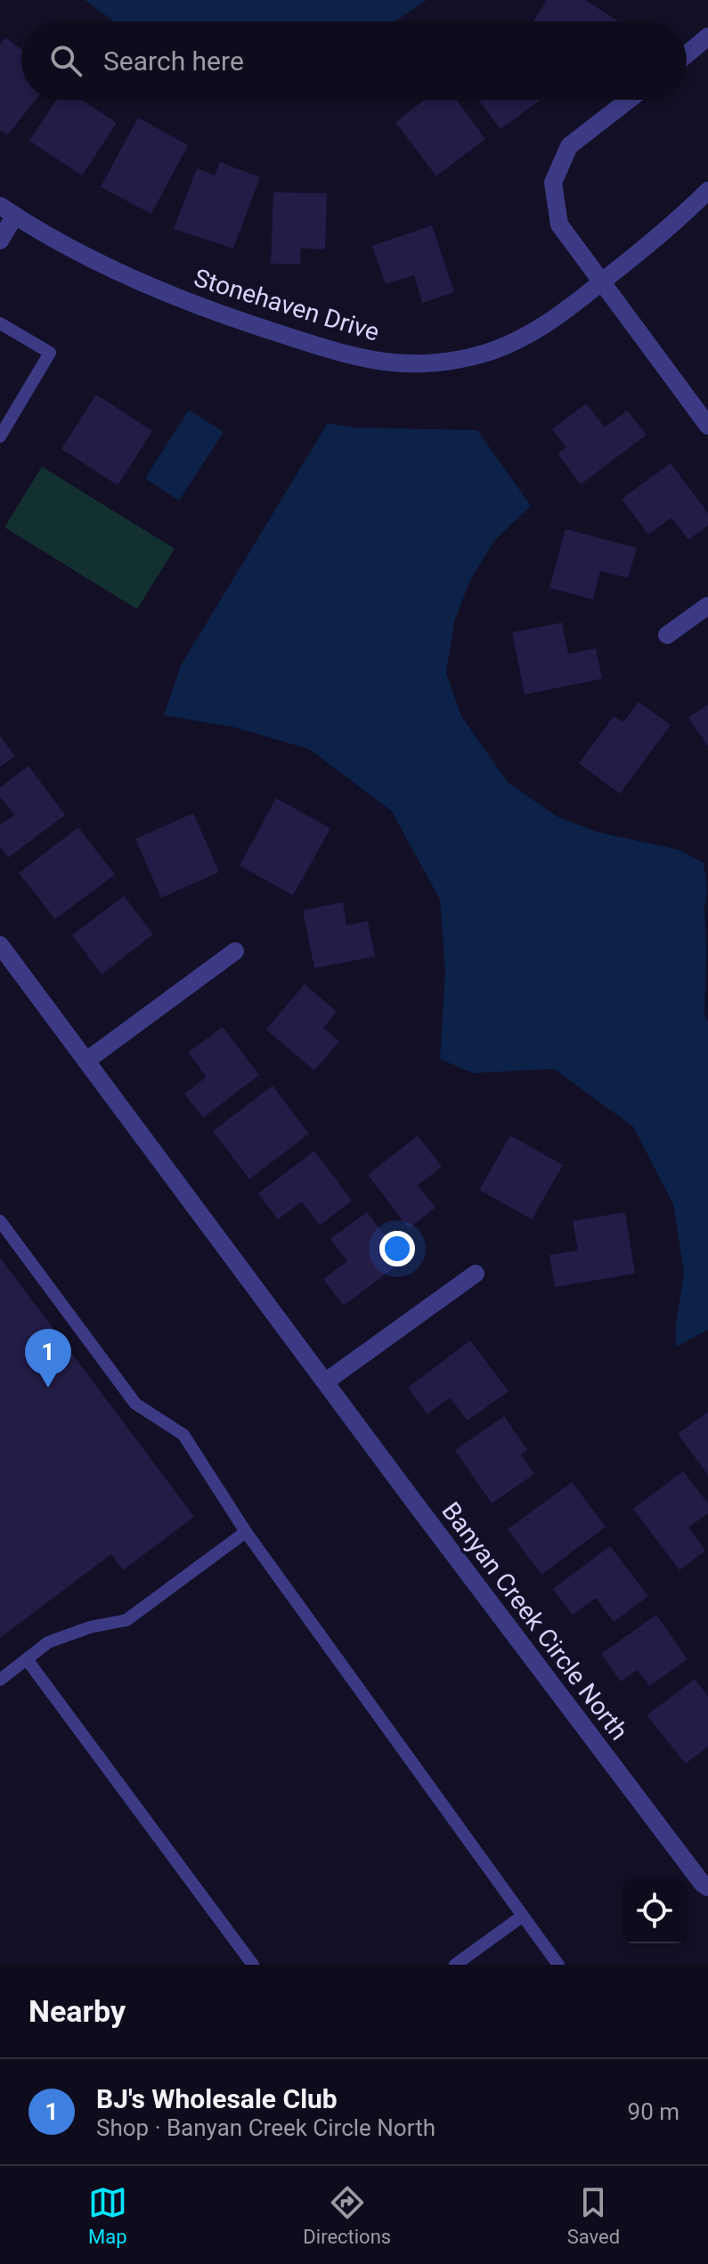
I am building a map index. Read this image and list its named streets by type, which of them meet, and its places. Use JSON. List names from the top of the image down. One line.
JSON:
{"streets":{"street":["Stonehaven Drive","Banyan Creek Circle North"]},"page":{"search":"Search here","pins":"1","heading":"Nearby","list":[{"mark":"1","name":"BJ's Wholesale Club","note":"Shop · Banyan Creek Circle North","value":"90 m"}],"nav":["Map","Directions","Saved"]}}
